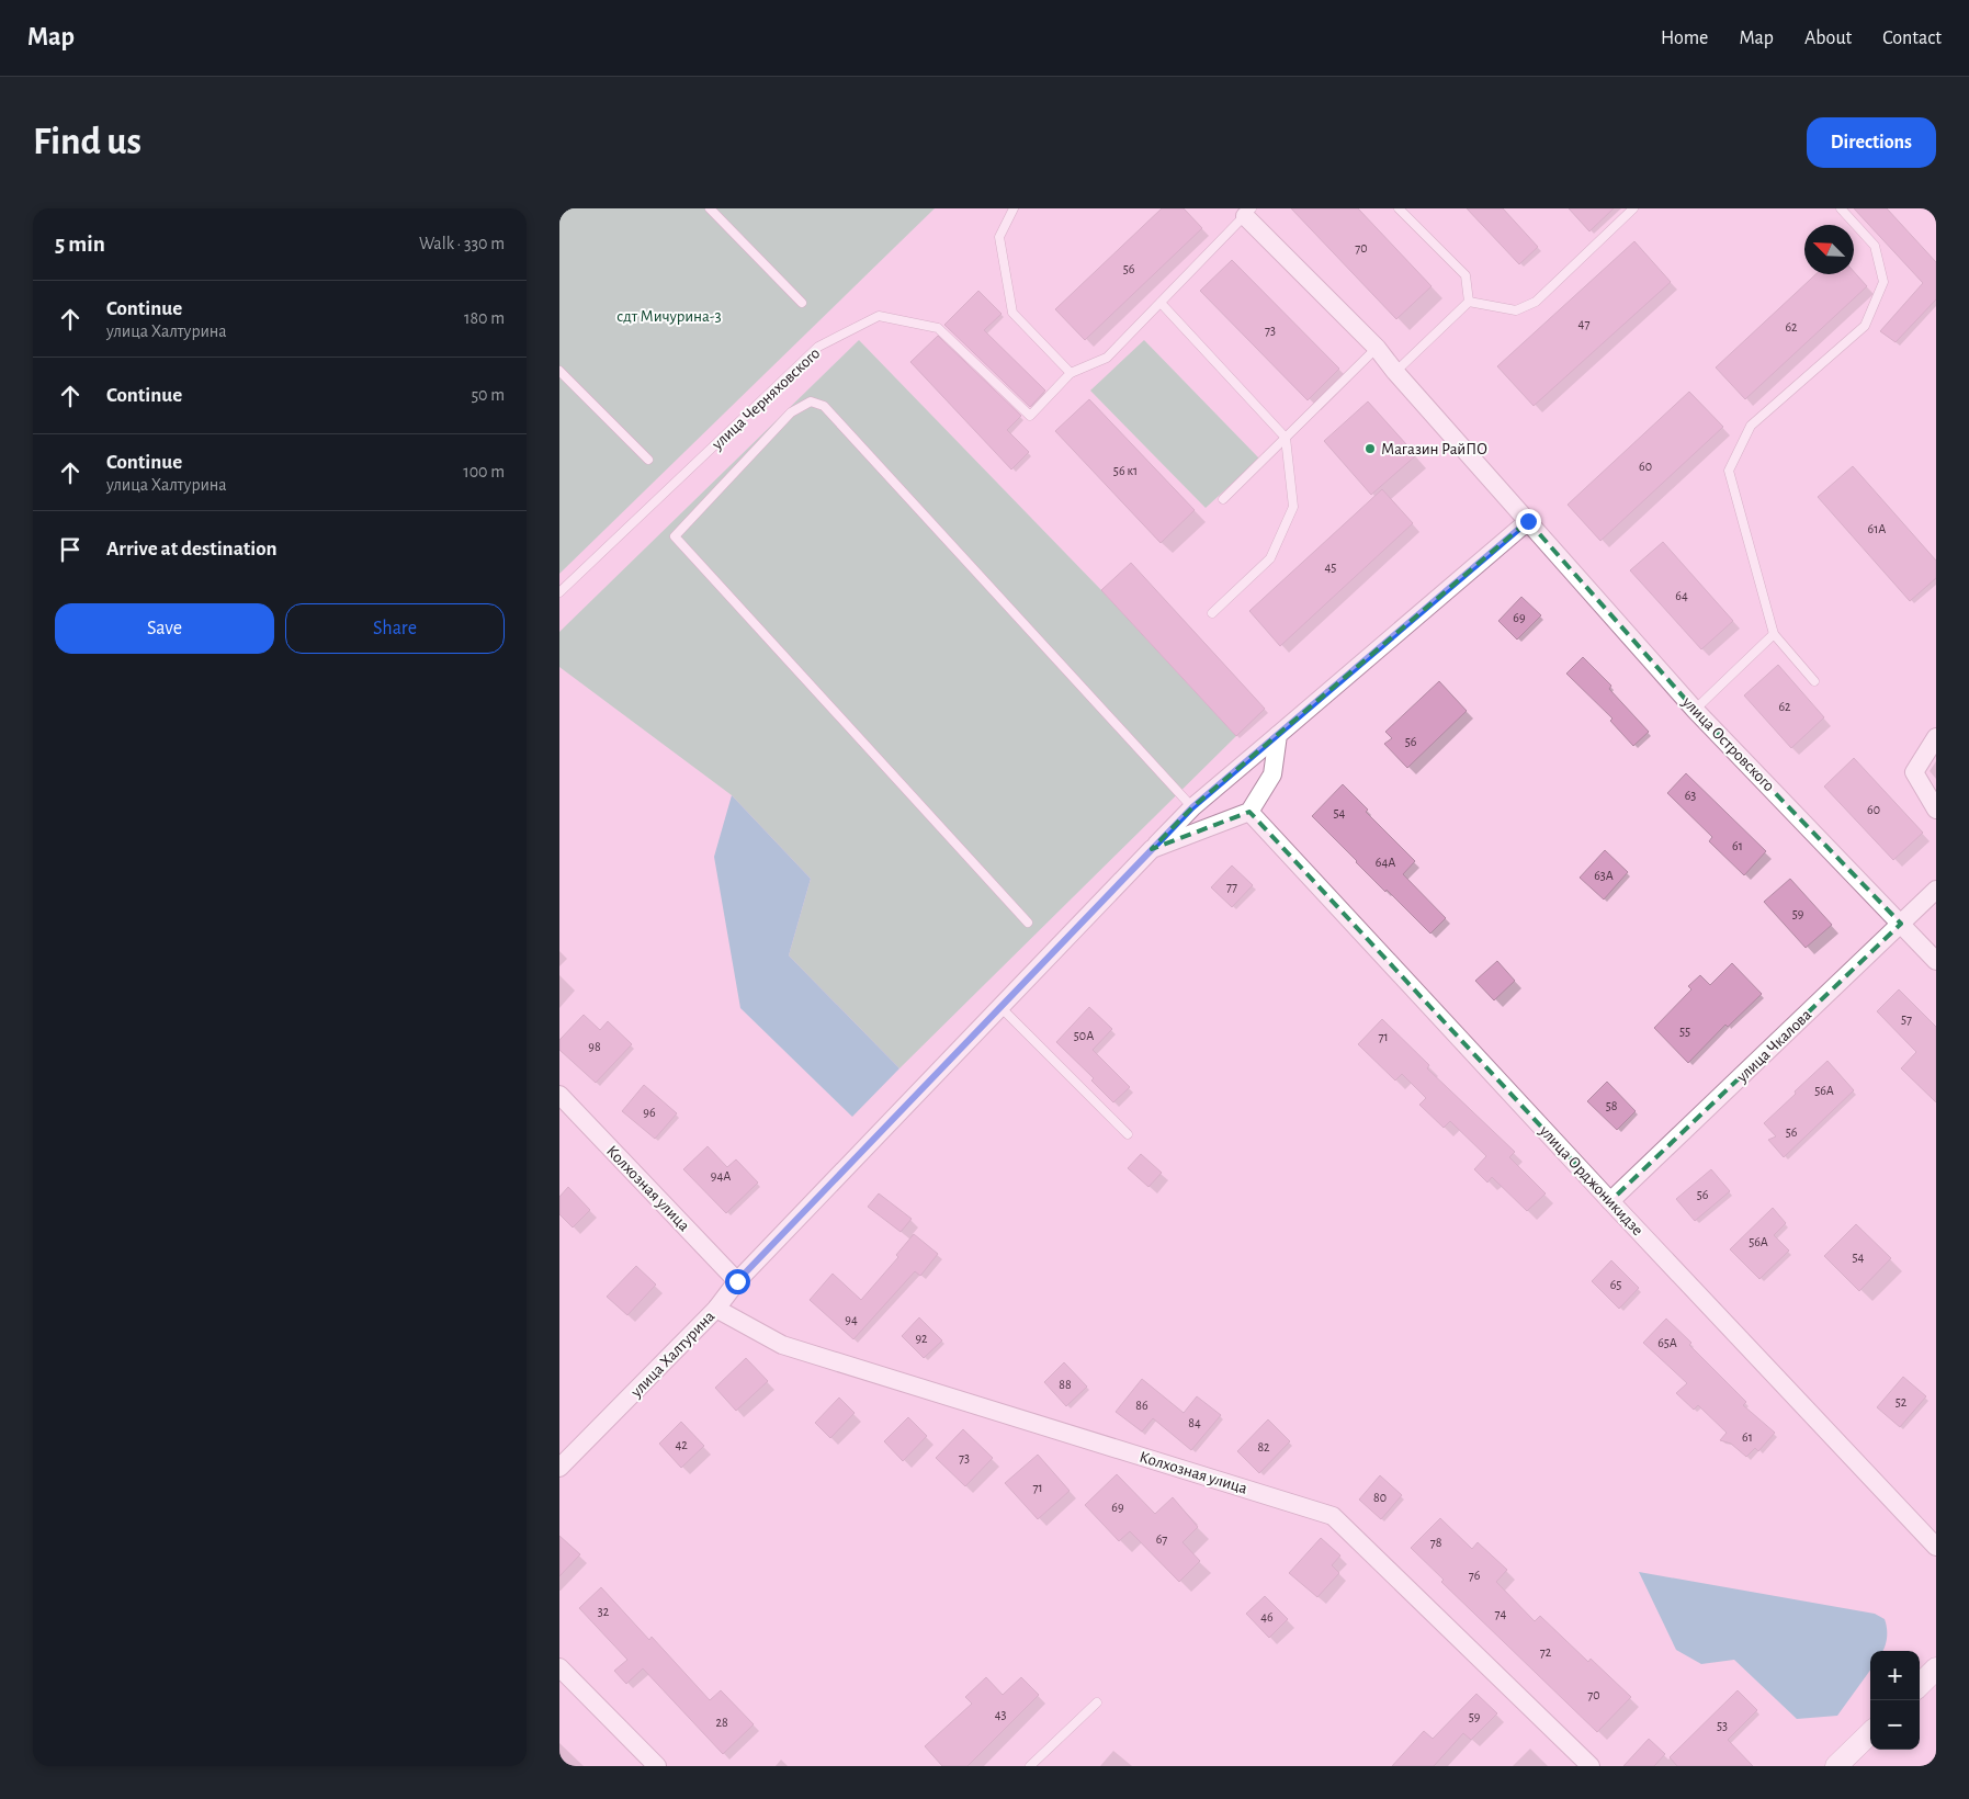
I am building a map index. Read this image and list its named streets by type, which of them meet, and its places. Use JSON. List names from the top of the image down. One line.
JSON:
{"streets":{"street":["улица Островского","улица Чкалова","улица Орджоникидзе","Колхозная улица","улица Халтурина"],"lane":["улица Черняховского"]},"crossings":[["улица Островского","улица Чкалова"],["улица Чкалова","улица Орджоникидзе"],["улица Орджоникидзе","улица Халтурина"],["Колхозная улица","улица Халтурина"]],"parks":["сдт Мичурина-3"],"places":["Магазин РайПО"],"house_numbers":["70","56","47","62","73","60","56 к1","61А","45","64","69","62","56","63","60","54","61","64А","63А","77","59","57","55","50А","71","98","56А","58","96","56","94А","56","56А","54","65","94","92","65А","88","52","86","84","61","42","82","73","71","80","69","67","78","76","32","74","46","72","70","43","59","28","53"],"north":"top left","page":{"header":"Map","nav":["Home","Map","About","Contact"],"buttons":["Directions",["Save","Share"]],"title":"Find us","heading":["5 min","Walk · 330 m"],"list":[["Continue","улица Халтурина","180 m"],["Continue","50 m"],["Continue","улица Халтурина","100 m"],"Arrive at destination"],"map_buttons":["+","−"]}}
